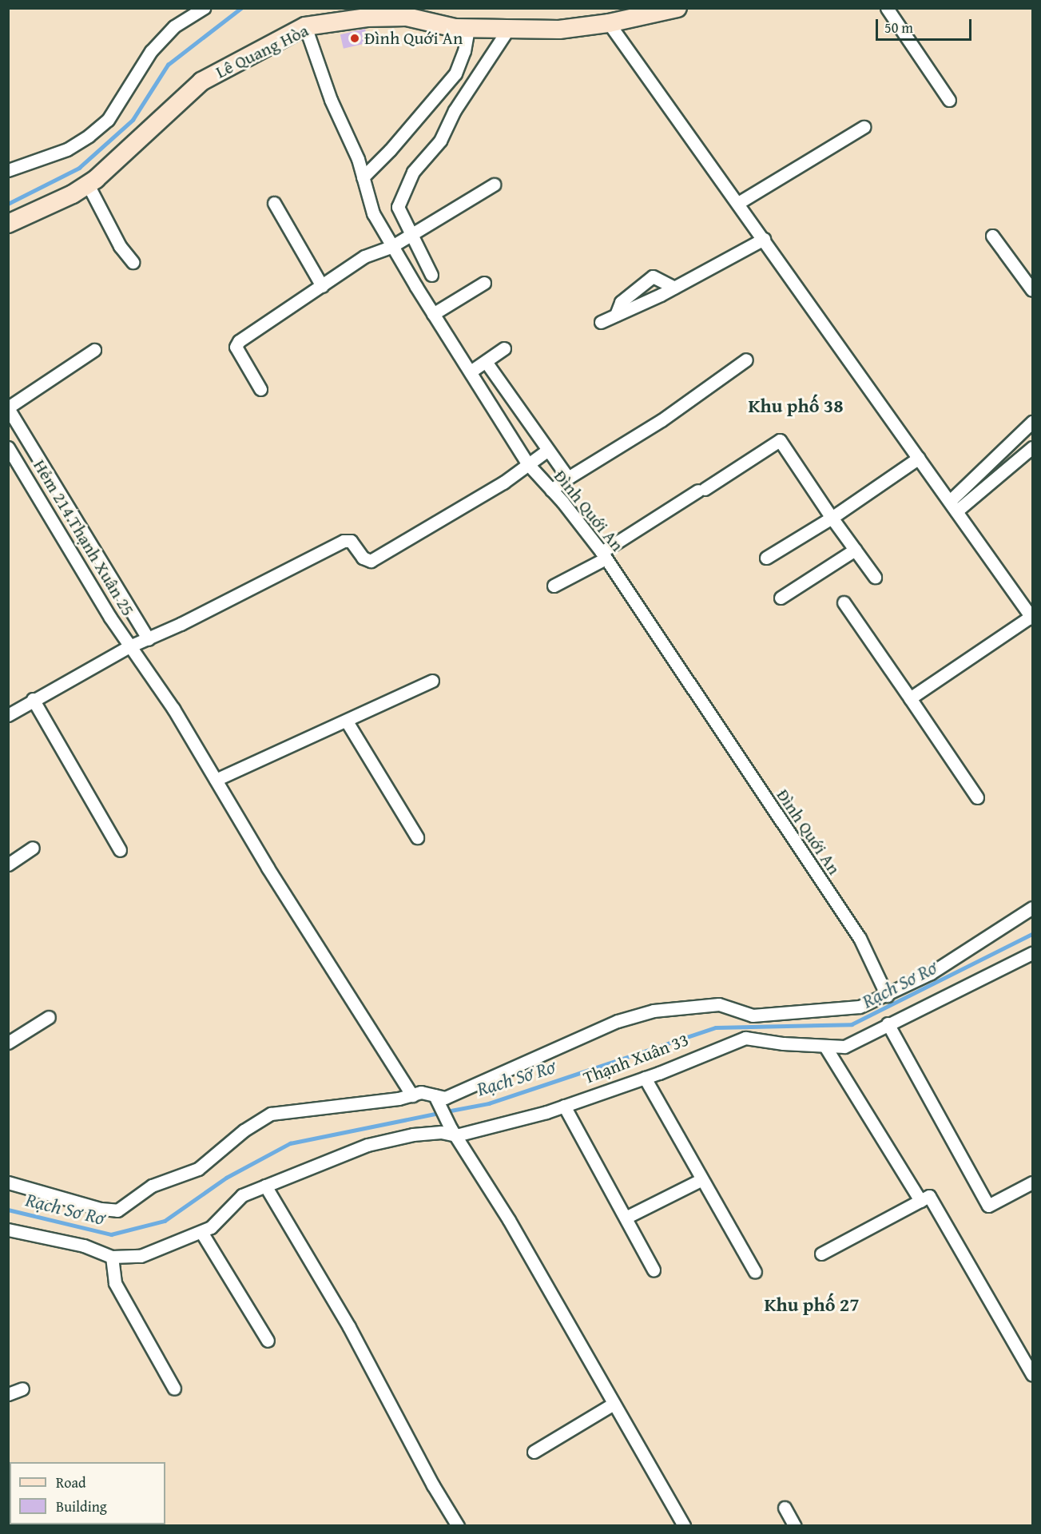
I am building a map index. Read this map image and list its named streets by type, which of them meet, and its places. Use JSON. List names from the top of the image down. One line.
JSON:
{"streets":{"street":["Lê Quang Hòa","Đình Quới An","Hẻm 214 Thạnh Xuân 25","Thạnh Xuân 33"]},"crossings":[["Lê Quang Hòa","Đình Quới An"]],"districts":["Khu phố 38","Khu phố 27"],"water":["Rạch Sơ Rơ"],"places":["Đình Quới An"],"legend":["Road","Building"],"scale_bar":"50 m"}
